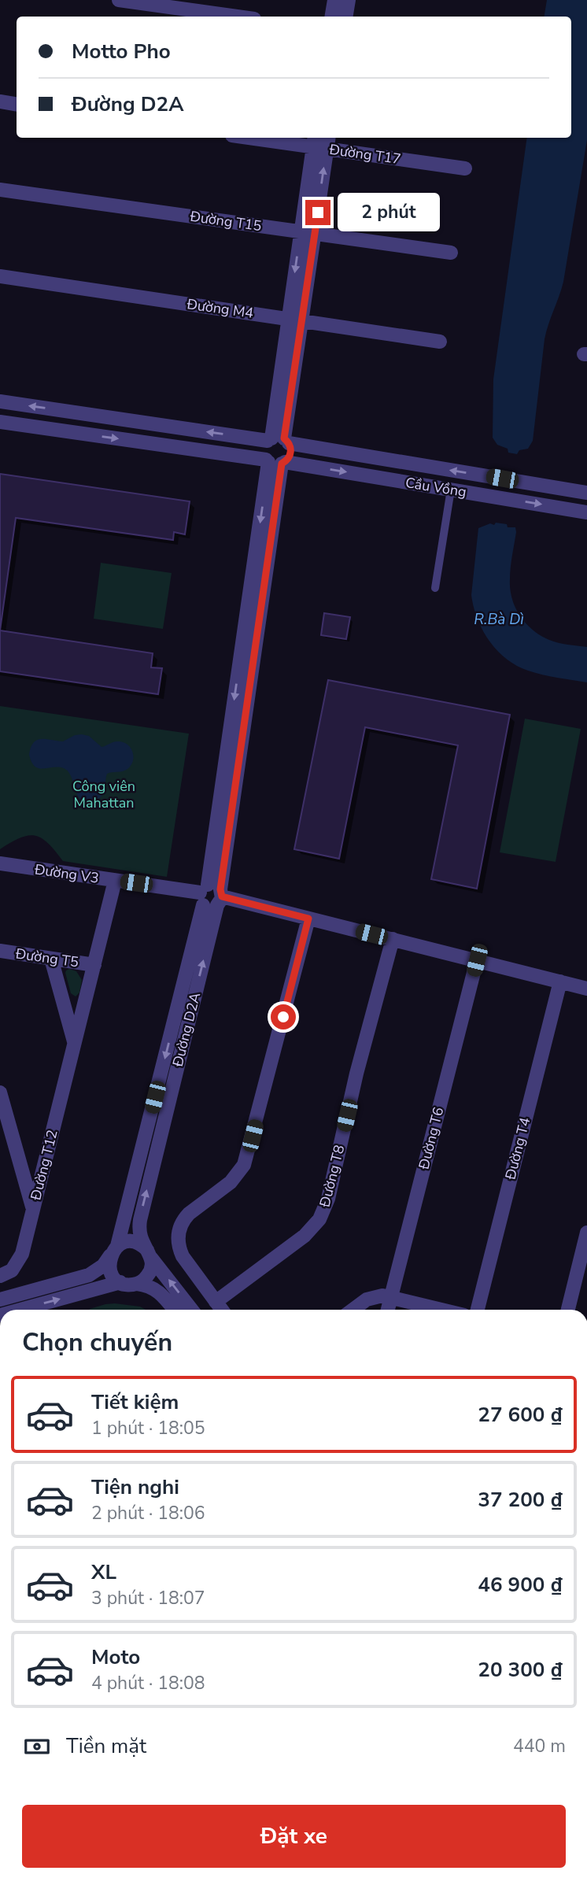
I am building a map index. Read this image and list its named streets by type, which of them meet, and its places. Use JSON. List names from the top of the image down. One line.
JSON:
{"streets":{"street":["Đường T17","Đường T15","Đường M4","Cầu Vồng","Đường V3","Đường T5","Đường D2A","Đường T6","Đường T4","Đường T12","Đường T8"]},"crossings":[["Cầu Vồng","Đường D2A"],["Đường V3","Đường D2A"],["Đường V3","Đường T6"],["Đường V3","Đường T4"],["Đường V3","Đường T12"],["Đường V3","Đường T8"],["Đường T5","Đường T12"]],"water":["R.Bà Dì"],"parks":["Công viên Mahattan"],"page":{"banner":["Motto Pho","Đường D2A"],"bubble":"2 phút","heading":"Chọn chuyến","list":[{"name":"Tiết kiệm","note":"1 phút · 18:05","value":"27 600 ₫"},{"name":"Tiện nghi","note":"2 phút · 18:06","value":"37 200 ₫"},{"name":"XL","note":"3 phút · 18:07","value":"46 900 ₫"},{"name":"Moto","note":"4 phút · 18:08","value":"20 300 ₫"}],"pay":["Tiền mặt","440 m"],"buttons":"Đặt xe"}}
